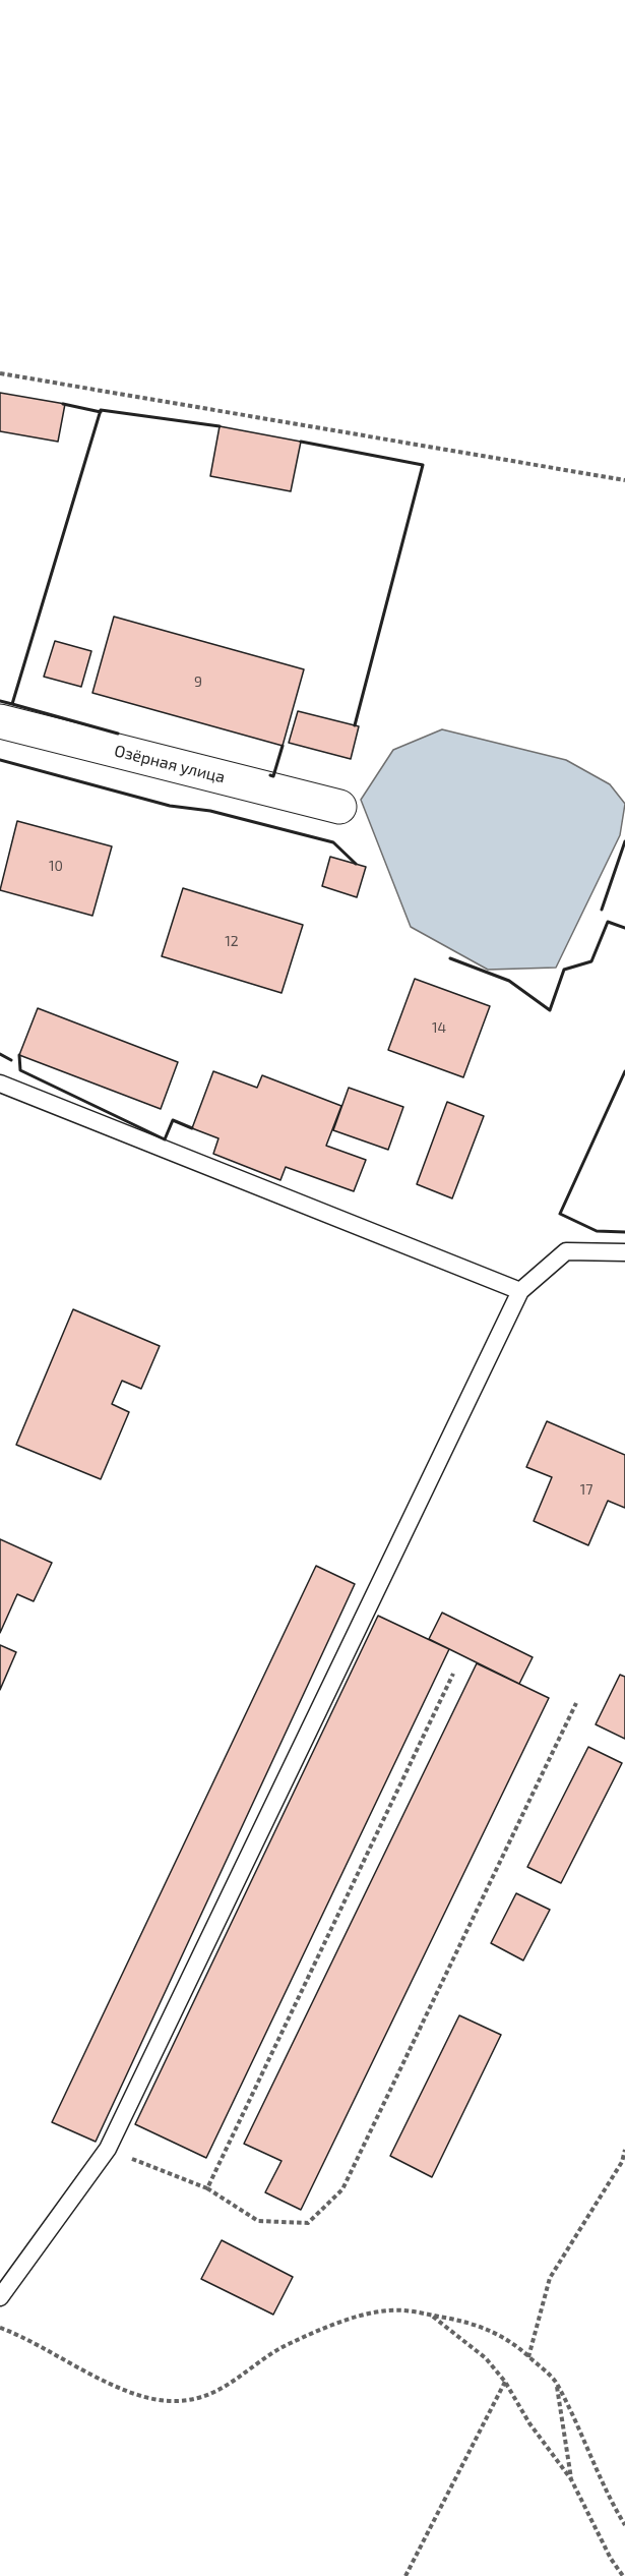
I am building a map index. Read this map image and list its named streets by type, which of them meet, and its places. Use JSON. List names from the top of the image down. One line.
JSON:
{"streets":{"street":["Озёрная улица"]},"house_numbers":["9","10","12","14","17"]}
